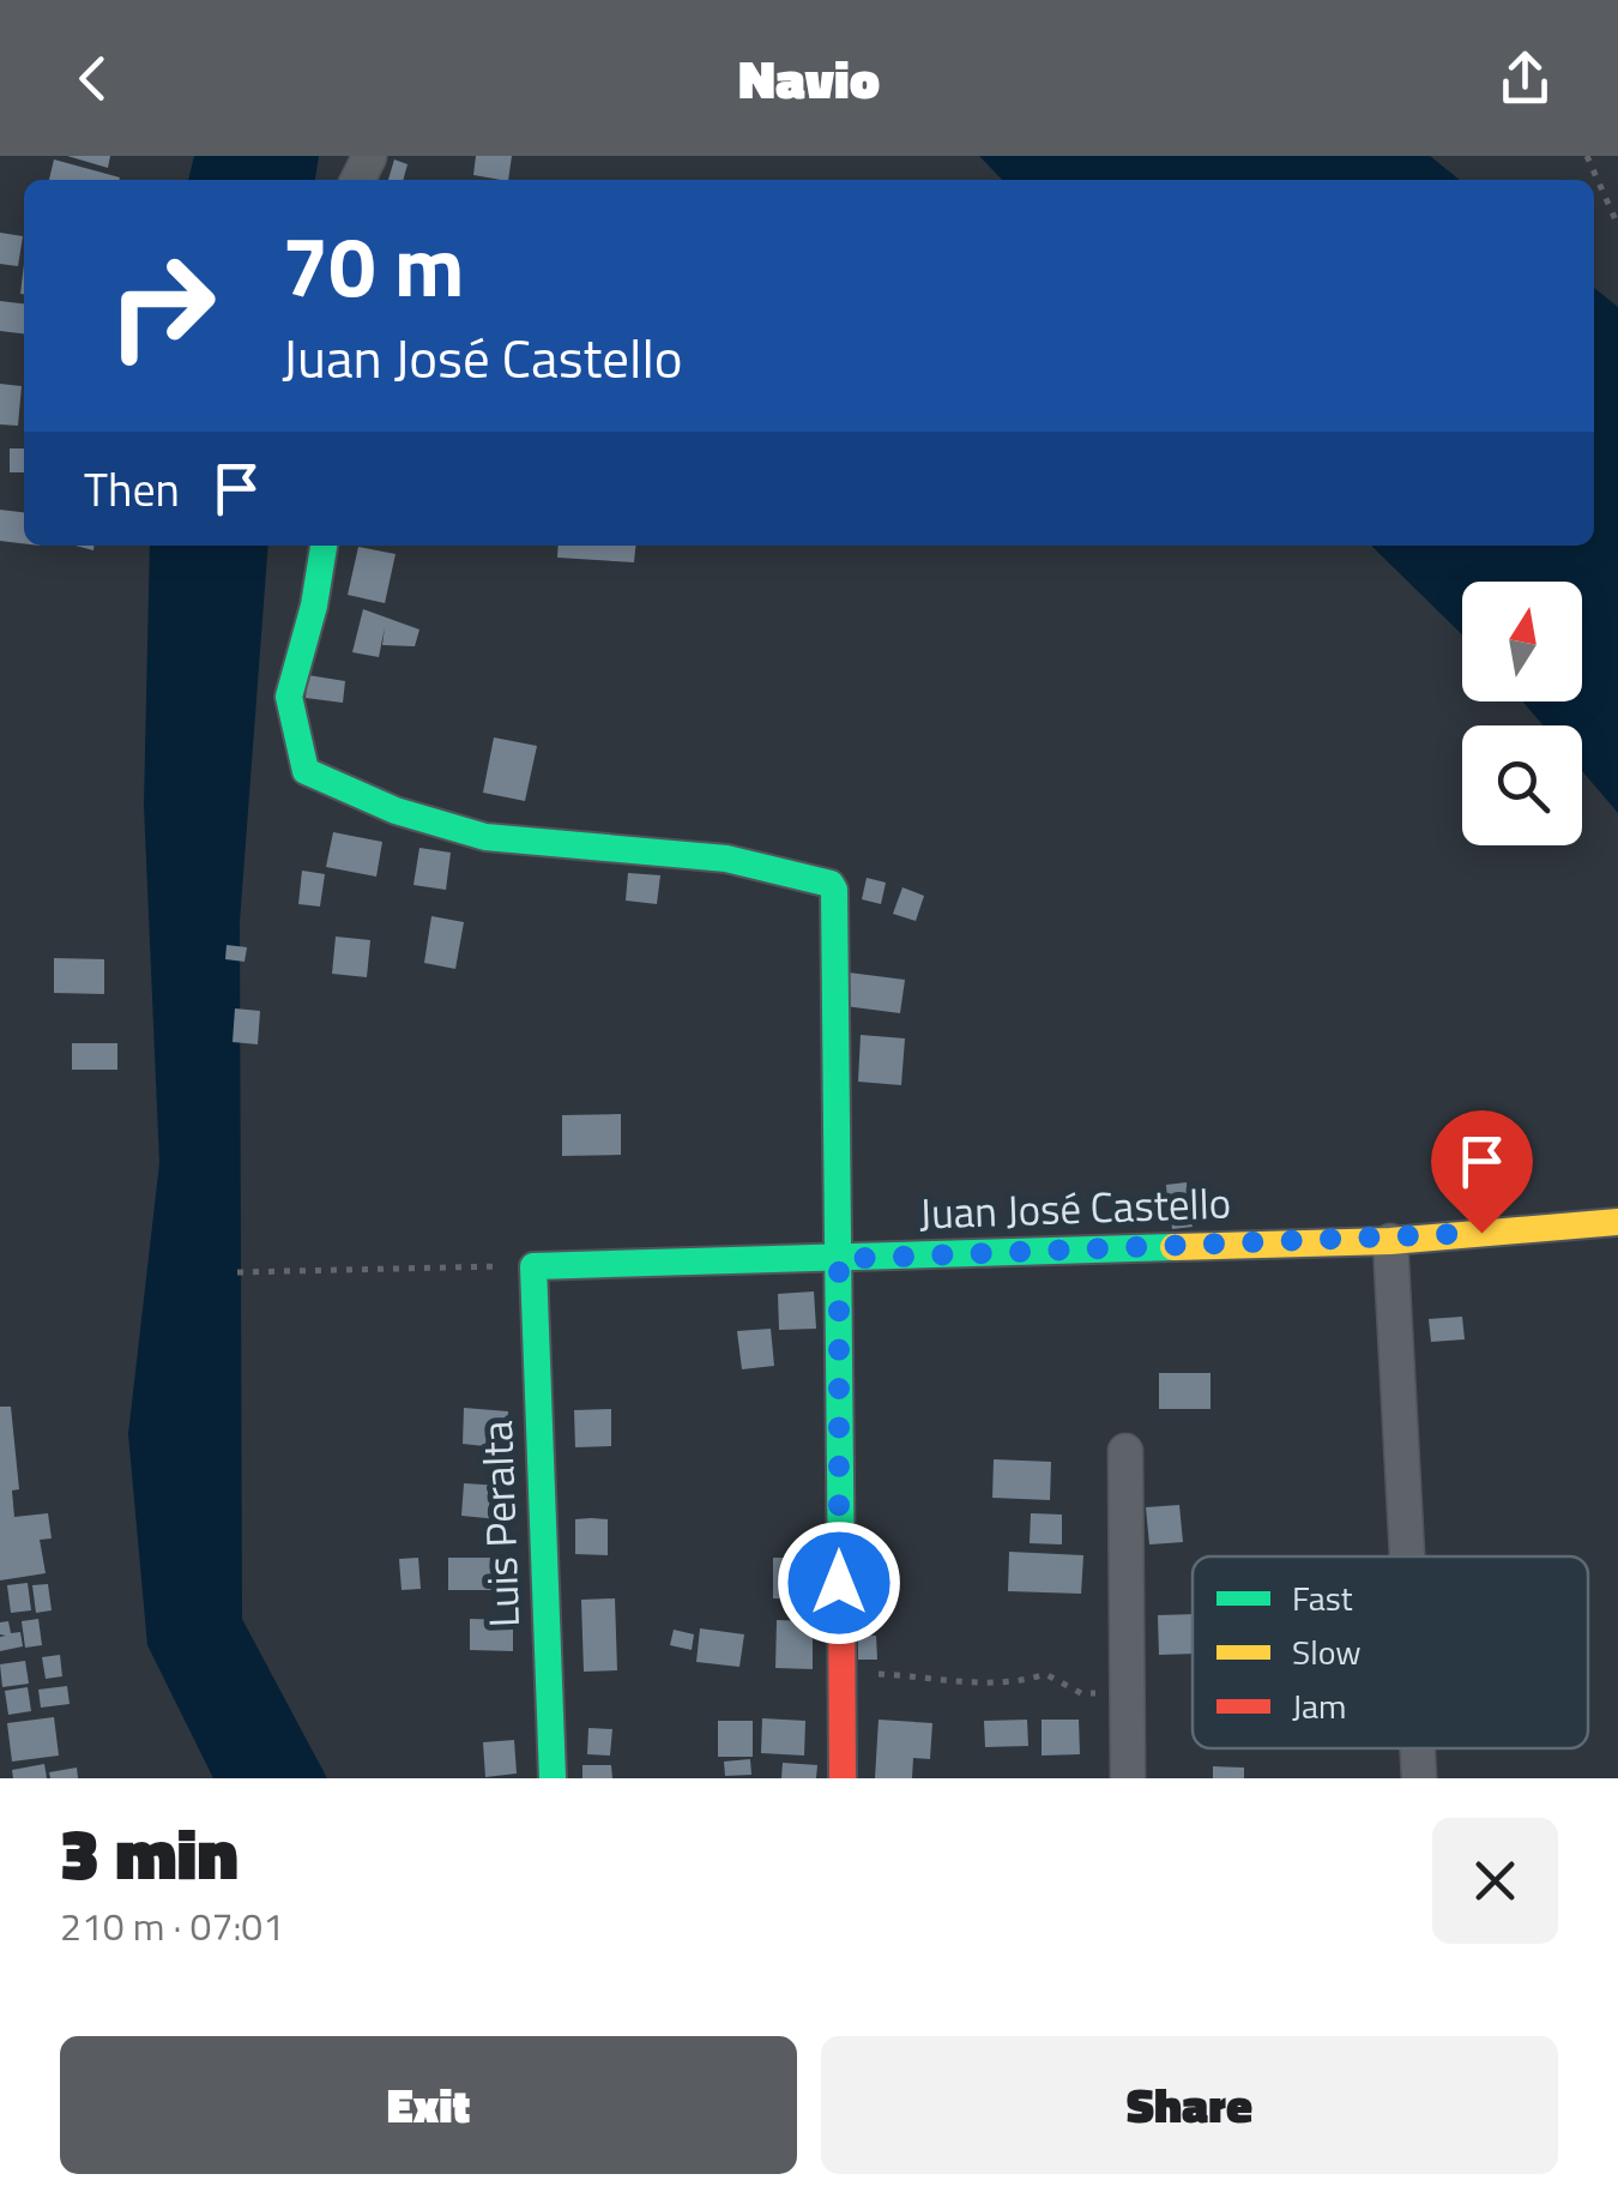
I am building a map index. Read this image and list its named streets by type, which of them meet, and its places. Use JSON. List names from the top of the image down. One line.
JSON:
{"streets":{"street":["Juan José Castello","Luis Peralta"]},"crossings":[["Juan José Castello","Luis Peralta"]],"legend":["Fast","Slow","Jam"],"north":"top","page":{"header":"Navio","turn":["70 m","Juan José Castello"],"then":"Then","heading":["3 min","210 m · 07:01"],"buttons":["Exit","Share"]}}
